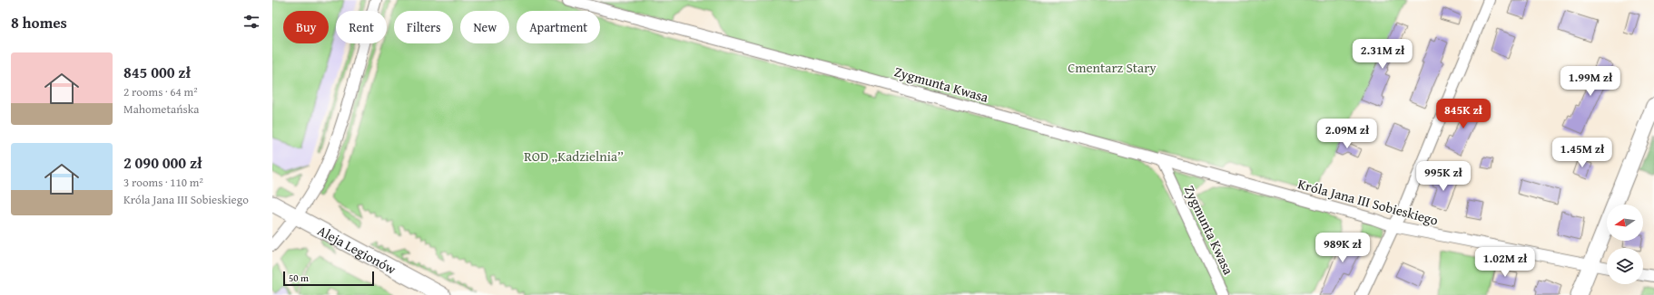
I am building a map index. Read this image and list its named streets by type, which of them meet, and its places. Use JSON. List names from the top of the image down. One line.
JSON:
{"streets":{"main road":["Aleja Legionów"],"street":["Zygmunta Kwasa","Króla Jana III Sobieskiego"]},"crossings":[["Zygmunta Kwasa","Króla Jana III Sobieskiego"]],"parks":["Cmentarz Stary","ROD „Kadzielnia”"],"scale_bar":"50 m","north":"left","page":{"heading":"8 homes","chip":["Buy","Rent","Filters","New","Apartment"],"price":["2.31M zł","1.99M zł","845K zł","2.09M zł","1.45M zł","995K zł","989K zł","1.02M zł"],"list":[{"name":"845 000 zł","note":"2 rooms · 64 m² · Mahometańska"},{"name":"2 090 000 zł","note":"3 rooms · 110 m² · Króla Jana III Sobieskiego"}],"scale":"50 m"}}
